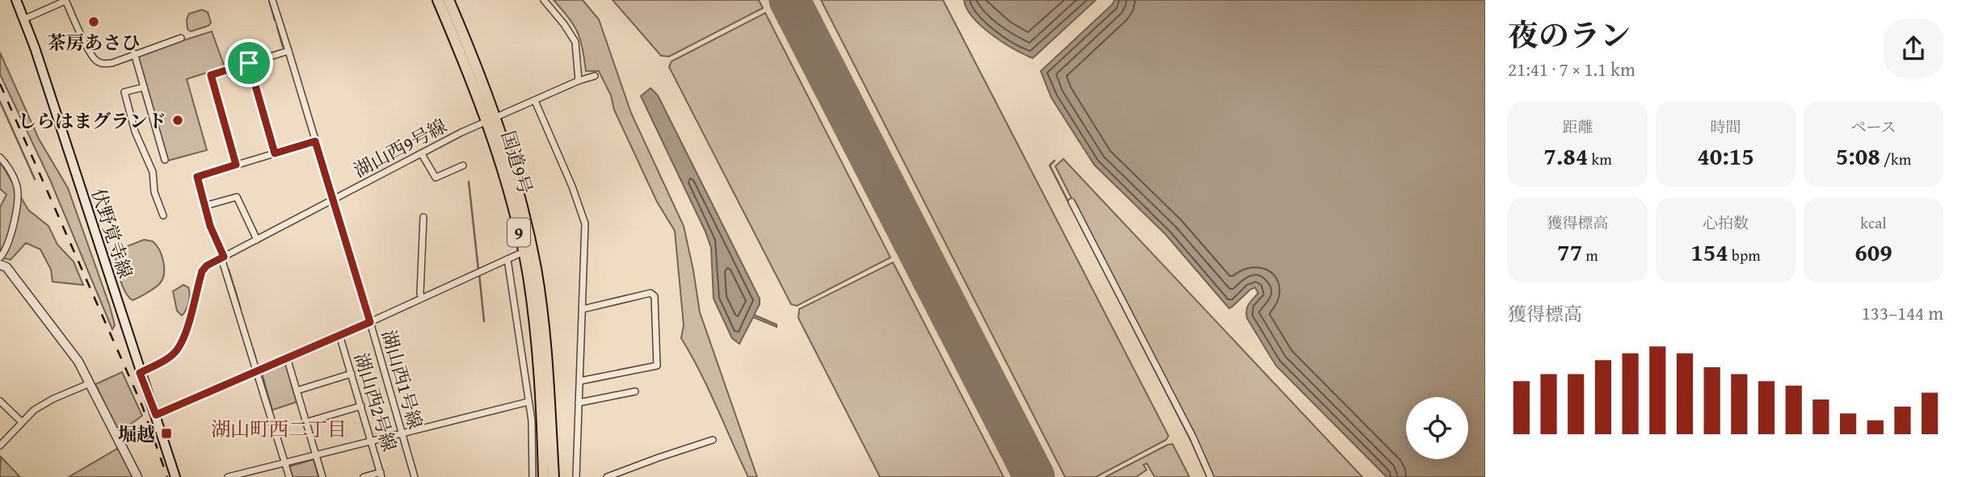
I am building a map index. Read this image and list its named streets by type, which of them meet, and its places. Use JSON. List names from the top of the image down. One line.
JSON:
{"streets":{"highway":["国道9号","9"],"main road":["伏野覚寺線"],"street":["湖山西9号線","湖山西1号線","湖山西2号線"]},"crossings":[["湖山西9号線","国道9号"],["湖山西9号線","伏野覚寺線"],["伏野覚寺線","湖山西1号線"],["湖山西1号線","湖山西2号線"]],"districts":["湖山町西二丁目"],"places":{"other":["茶房あさひ","しらはまグランド"],"transit":["堀越"]},"page":{"heading":["夜のラン","21:41 · 7 × 1.1 km"],"stats":[["距離","7.84 km"],["時間","40:15"],["ペース","5:08 /km"],["獲得標高","77 m"],["心拍数","154 bpm"],["kcal","609"]],"chart":["獲得標高","133–144 m"]}}
